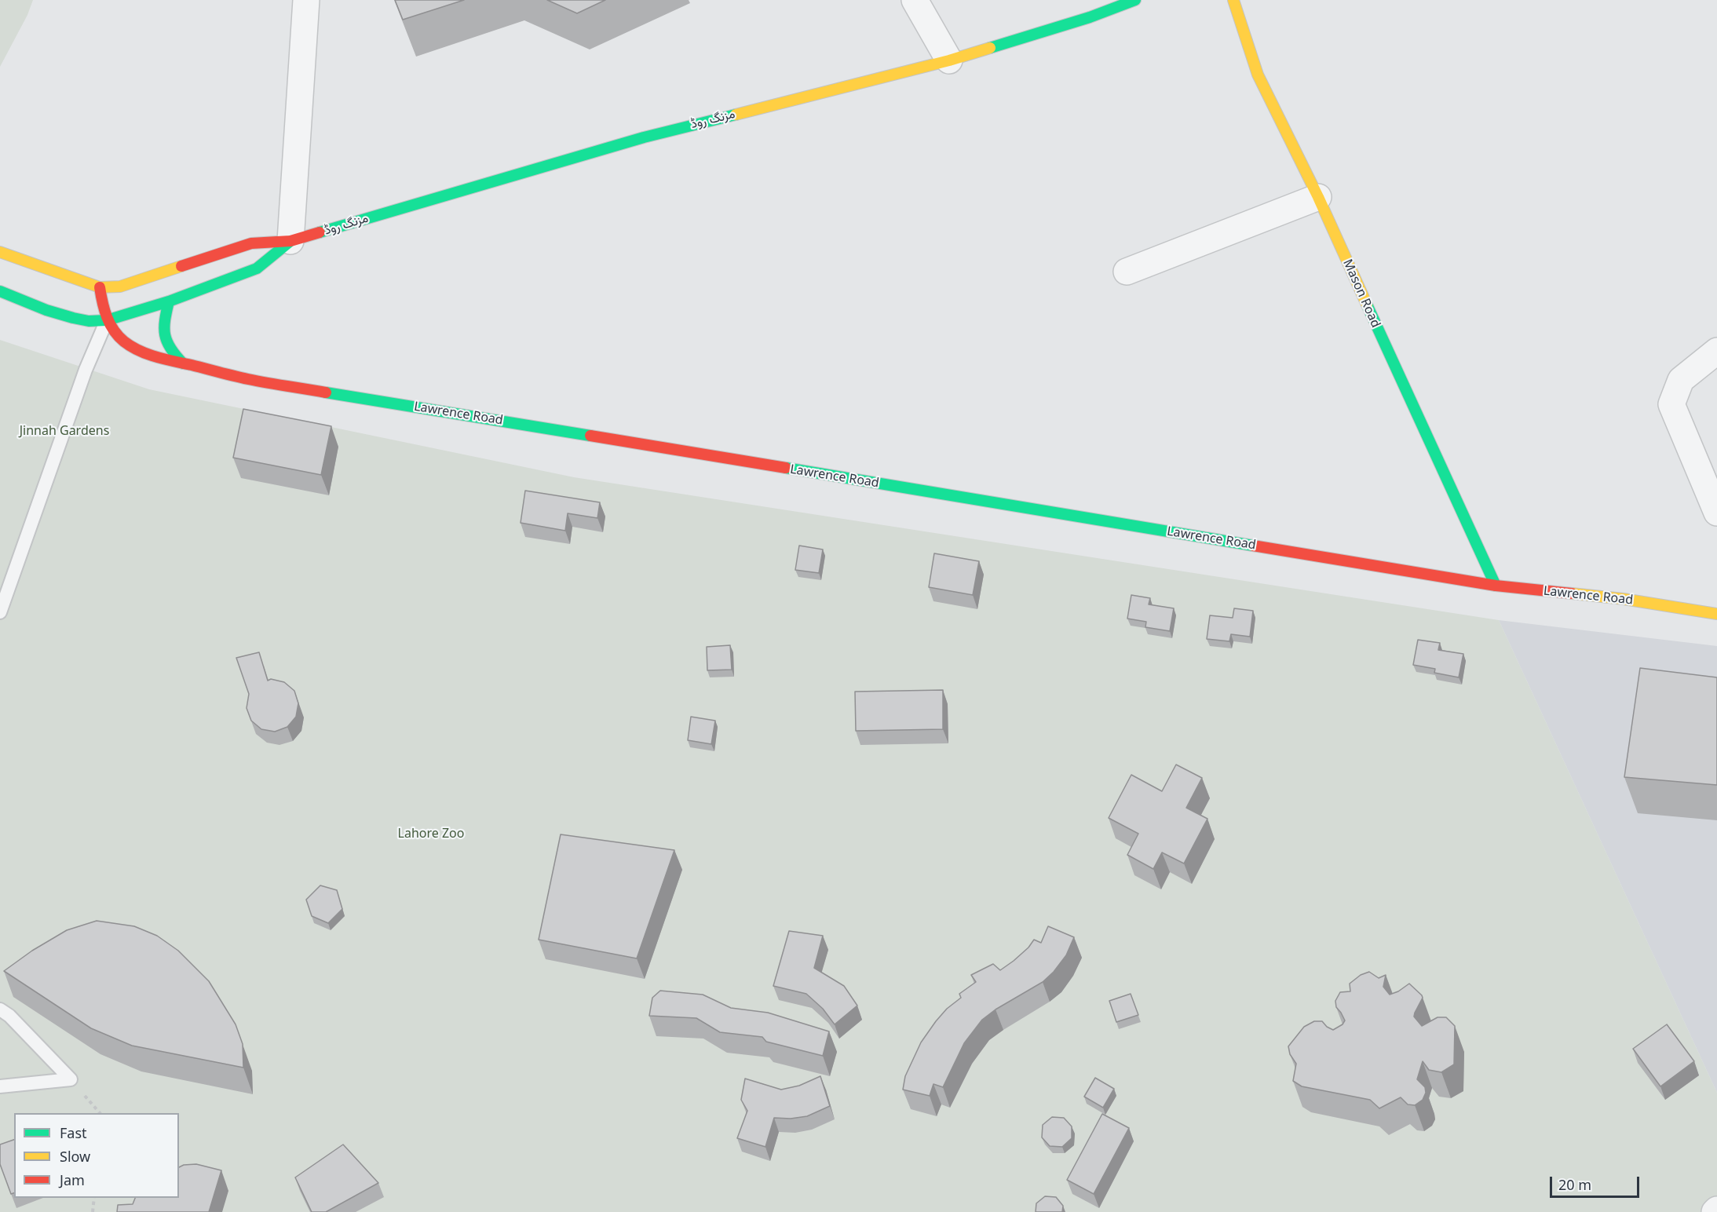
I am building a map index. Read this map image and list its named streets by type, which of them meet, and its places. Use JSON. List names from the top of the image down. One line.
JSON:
{"streets":{"main road":["مزنگ روڈ","Mason Road","Lawrence Road"]},"crossings":[["مزنگ روڈ","Lawrence Road"],["Mason Road","Lawrence Road"]],"parks":["Jinnah Gardens","Lahore Zoo"],"legend":["Fast","Slow","Jam"],"scale_bar":"20 m"}
